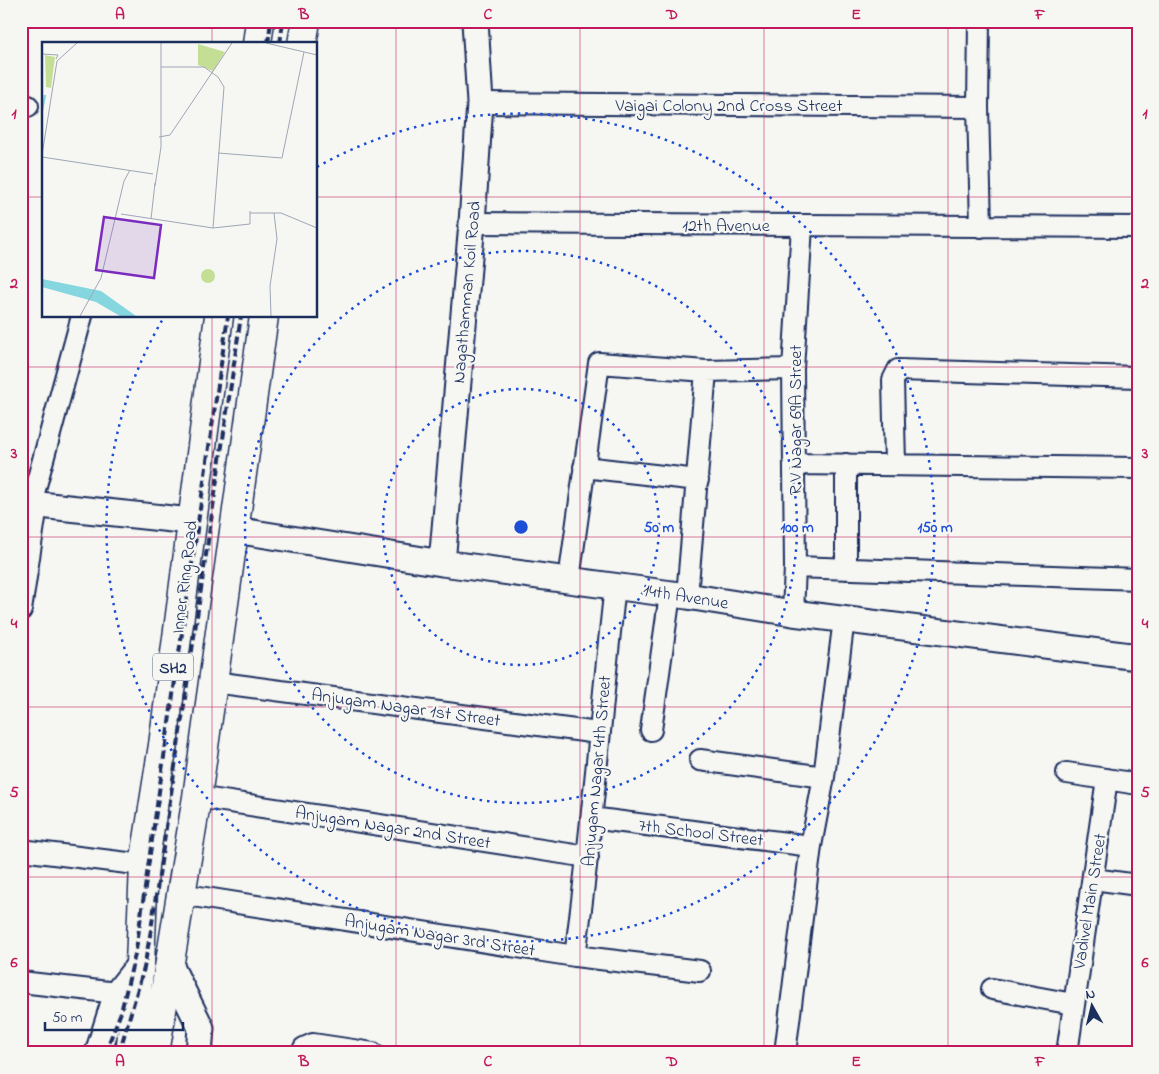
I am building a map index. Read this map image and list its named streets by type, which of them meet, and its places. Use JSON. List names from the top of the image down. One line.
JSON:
{"streets":{"main road":["Inner Ring Road","SH2"],"street":["Vaigai Colony 2nd Cross Street","12th Avenue","Nagathamman Koil Road","R.V Nagar 69A Street","14th Avenue","Anjugam Nagar 1st Street","Anjugam Nagar 4th Street","Anjugam Nagar 2nd Street","7th School Street","Vadivel Main Street","Anjugam Nagar 3rd Street"]},"crossings":[["Vaigai Colony 2nd Cross Street","Nagathamman Koil Road"],["12th Avenue","Nagathamman Koil Road"],["12th Avenue","R.V Nagar 69A Street"],["Nagathamman Koil Road","14th Avenue"],["R.V Nagar 69A Street","14th Avenue"],["Inner Ring Road","SH2"],["14th Avenue","SH2"],["14th Avenue","Anjugam Nagar 4th Street"],["SH2","Anjugam Nagar 1st Street"],["SH2","Anjugam Nagar 2nd Street"],["SH2","Anjugam Nagar 3rd Street"],["Anjugam Nagar 1st Street","Anjugam Nagar 4th Street"],["Anjugam Nagar 4th Street","Anjugam Nagar 2nd Street"],["Anjugam Nagar 4th Street","7th School Street"],["Anjugam Nagar 4th Street","Anjugam Nagar 3rd Street"]],"scale_bar":"50 m","north":"top","grid":{"columns":["A","B","C","D","E","F"],"rows":["1","2","3","4","5","6"]},"rings":["50 m","100 m","150 m"]}
